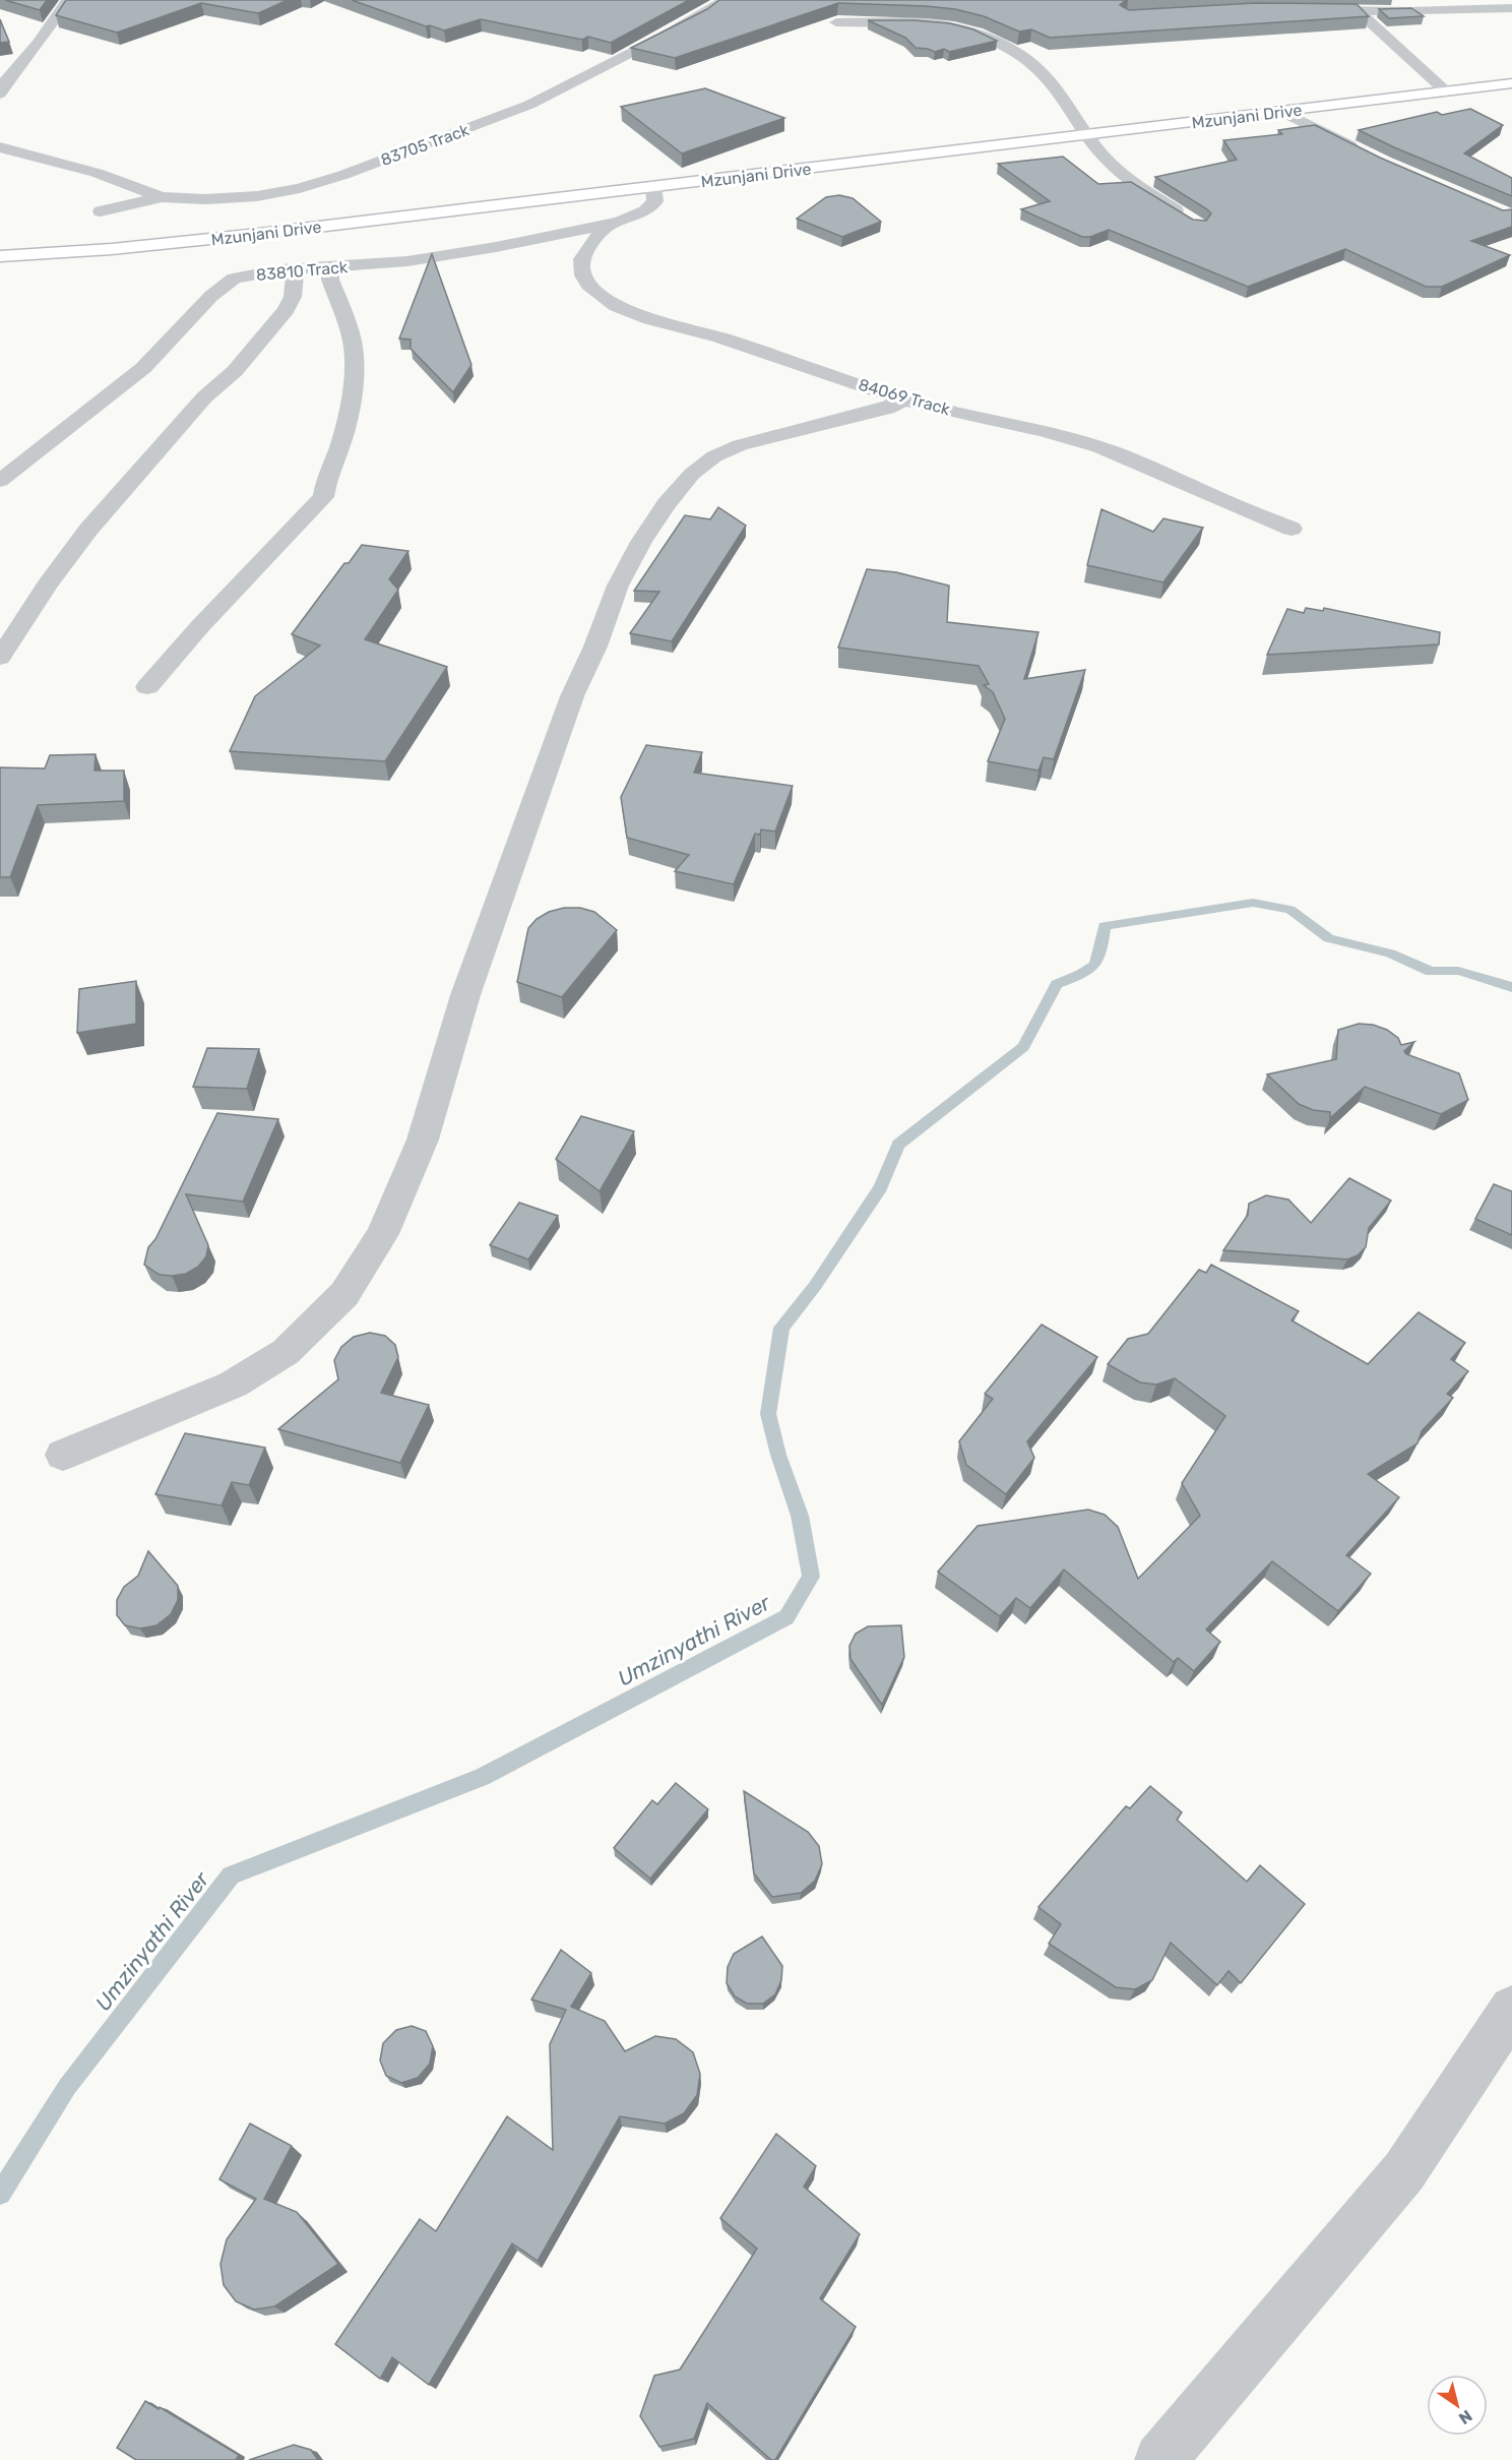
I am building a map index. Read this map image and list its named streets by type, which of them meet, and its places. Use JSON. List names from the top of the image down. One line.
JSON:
{"streets":{"main road":["Mzunjani Drive"],"street":["83705 Track","83810 Track","84069 Track"]},"crossings":[["Mzunjani Drive","83810 Track"],["83810 Track","84069 Track"]],"water":["Umzinyathi River"],"north":"bottom right"}
